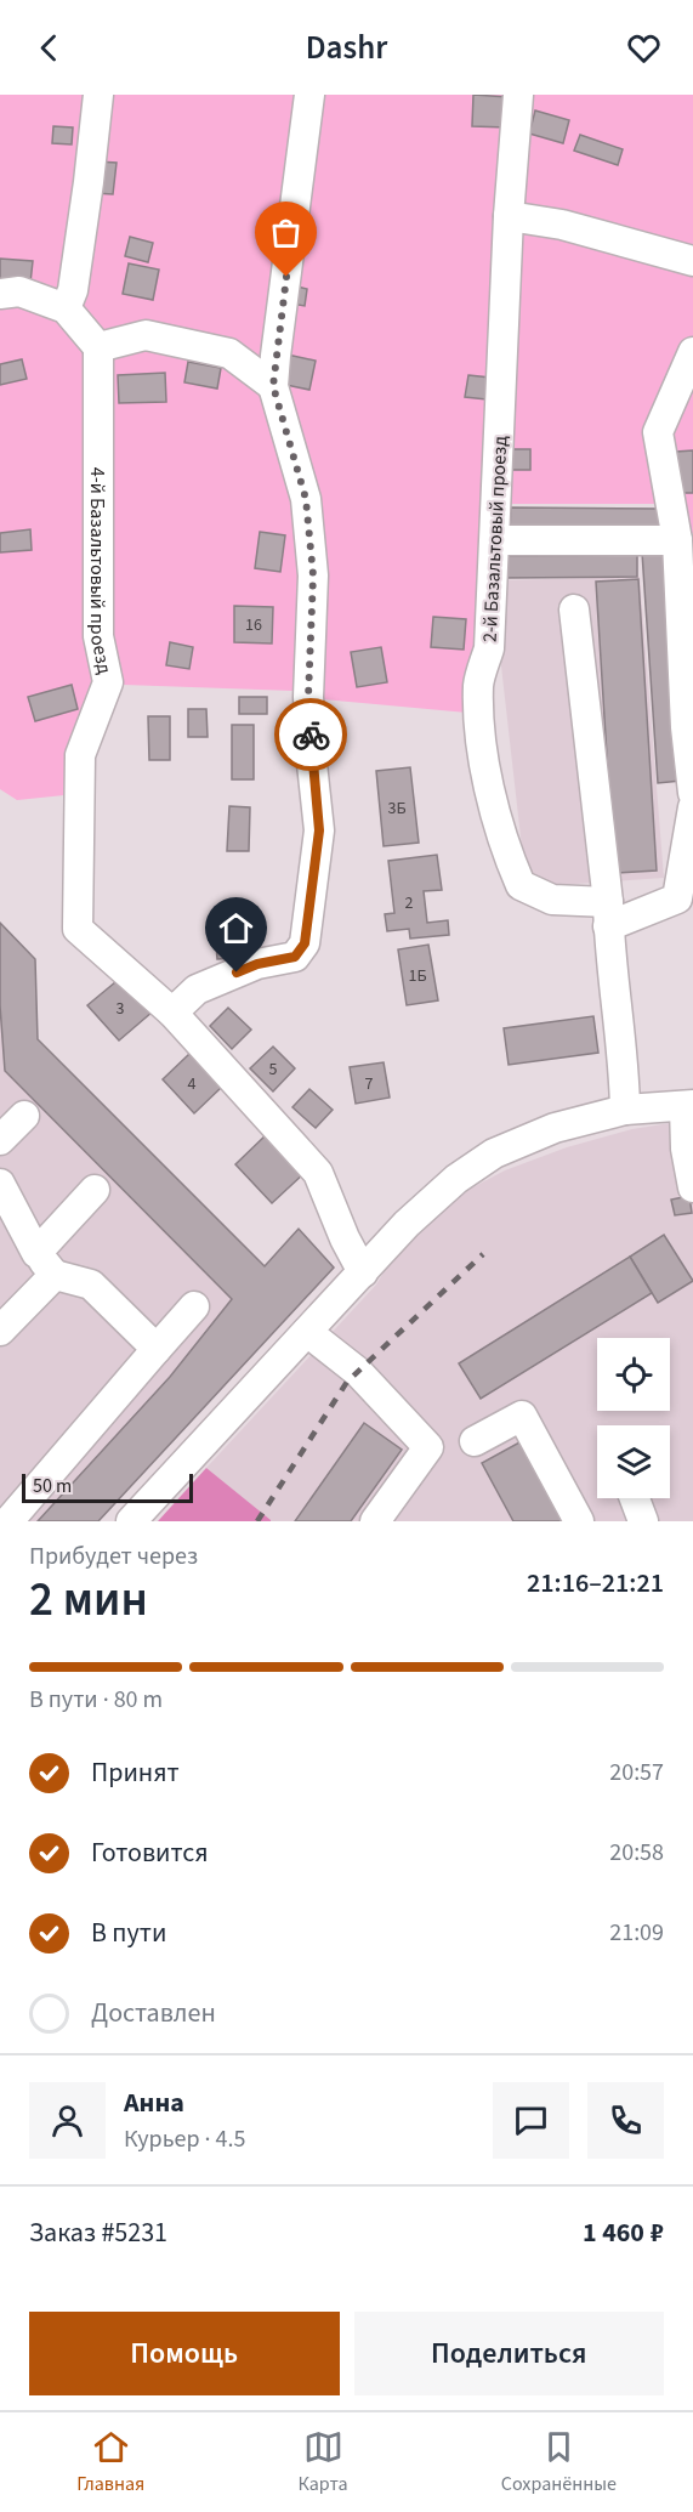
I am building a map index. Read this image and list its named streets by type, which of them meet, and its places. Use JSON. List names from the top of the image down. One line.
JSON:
{"streets":{"street":["2-й Базальтовый проезд","4-й Базальтовый проезд"]},"house_numbers":["16","3Б","2","1Б","3","5","4","7"],"scale_bar":"50 m","page":{"header":"Dashr","scale":"50 m","heading":["2 мин","Прибудет через","21:16–21:21"],"panel":["Анна","Курьер · 4.5","Заказ #5231","1 460 ₽"],"bar":"В пути · 80 m","list":[["Принят","20:57"],["Готовится","20:58"],["В пути","21:09"],"Доставлен"],"buttons":["Помощь","Поделиться"],"tabs":["Главная","Карта","Сохранённые"]}}
